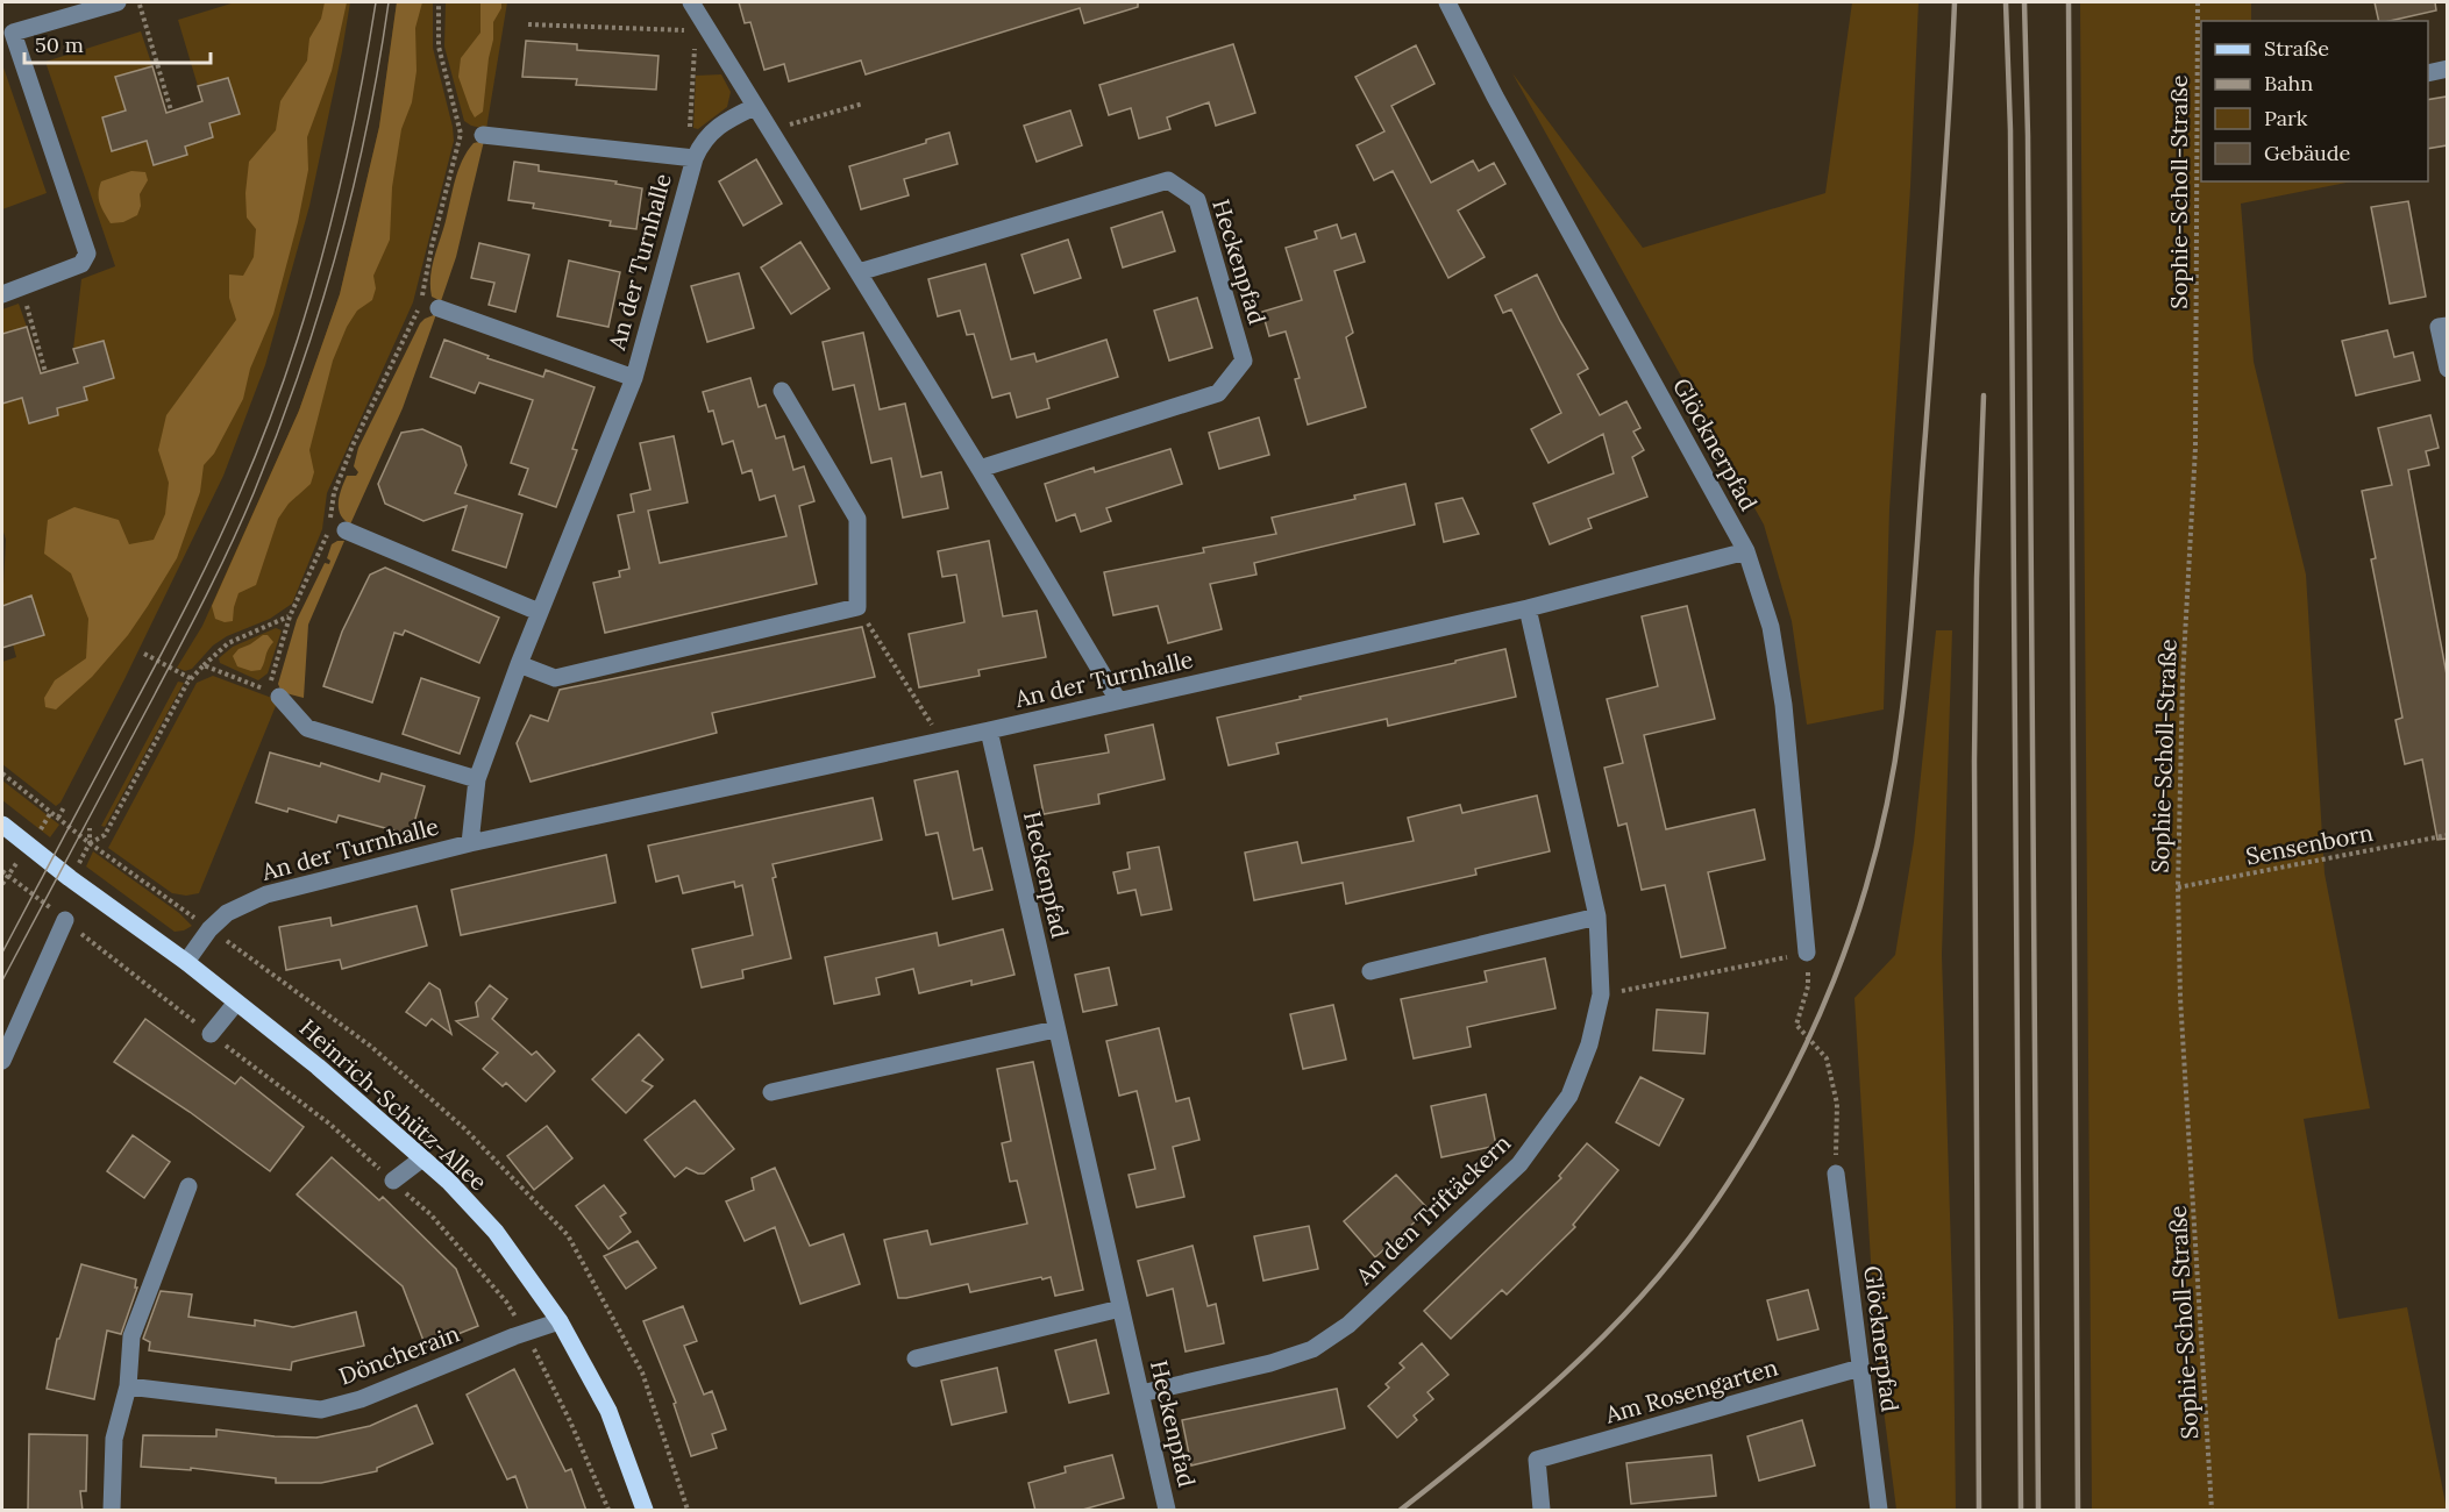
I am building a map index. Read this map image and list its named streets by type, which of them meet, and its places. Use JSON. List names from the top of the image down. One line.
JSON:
{"streets":{"main road":["Heinrich-Schütz-Allee"],"street":["An der Turnhalle","Heckenpfad","Glöcknerpfad","An den Triftäckern","Döncherain","Am Rosengarten"],"path":["Sophie-Scholl-Straße","Sensenborn"]},"crossings":[["Sophie-Scholl-Straße","Sensenborn"],["An der Turnhalle","Heckenpfad"],["An der Turnhalle","Glöcknerpfad"],["An der Turnhalle","Heinrich-Schütz-Allee"],["An der Turnhalle","An den Triftäckern"],["Heckenpfad","An den Triftäckern"],["Glöcknerpfad","Am Rosengarten"],["Heinrich-Schütz-Allee","Döncherain"]],"legend":["Straße","Bahn","Park","Gebäude"],"scale_bar":"50 m"}
